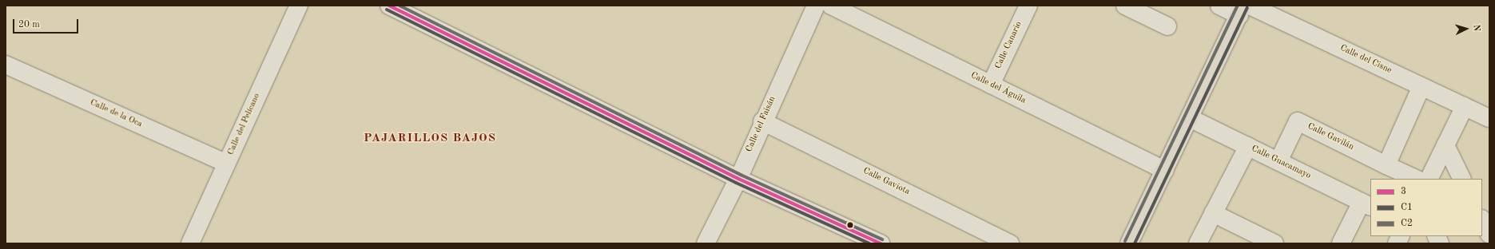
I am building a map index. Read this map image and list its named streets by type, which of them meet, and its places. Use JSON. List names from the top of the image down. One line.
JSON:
{"streets":{"street":["Calle Canario","Calle del Cisne","Calle del Águila","Calle de la Oca","Calle del Pelícano","Calle del Faisán","Calle Gavilán","Calle Guacamayo","Calle Gaviota"]},"crossings":[["Calle Canario","Calle del Águila"],["Calle de la Oca","Calle del Pelícano"],["Calle del Faisán","Calle Gaviota"],["Calle Gavilán","Calle Guacamayo"]],"districts":["PAJARILLOS BAJOS"],"lines":["transit line 3","transit line C2","transit line C1"],"legend":["3","C1","C2"],"scale_bar":"20 m","north":"right"}
